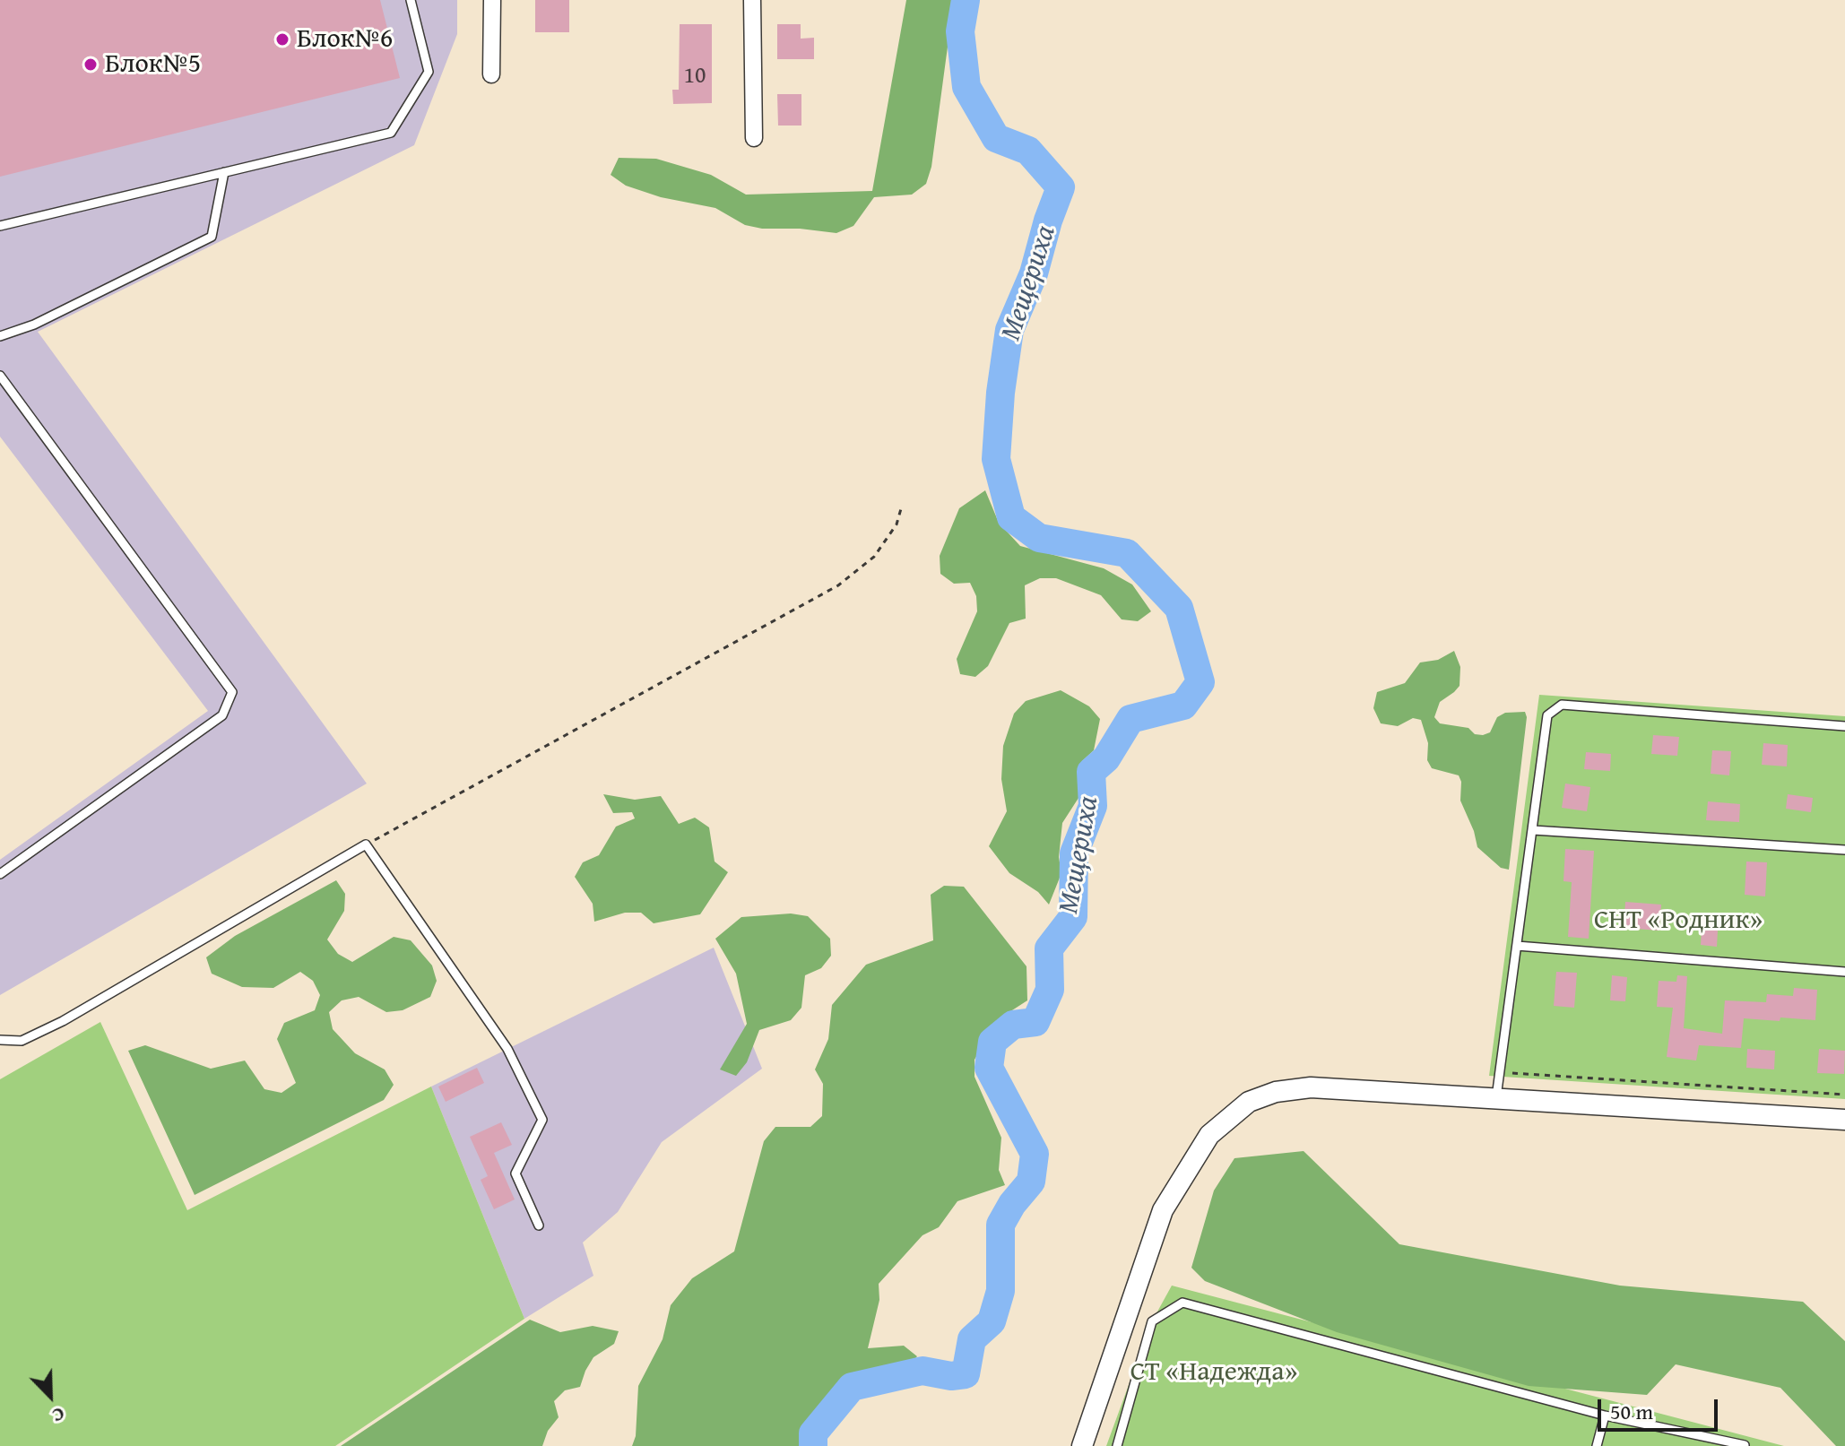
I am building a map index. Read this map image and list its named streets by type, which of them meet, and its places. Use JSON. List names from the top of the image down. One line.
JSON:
{"water":["Мещериха"],"parks":["СНТ «Родник»","СТ «Надежда»"],"places":["Блок№6","Блок№5"],"house_numbers":["10"],"scale_bar":"50 m","north":"bottom right"}
